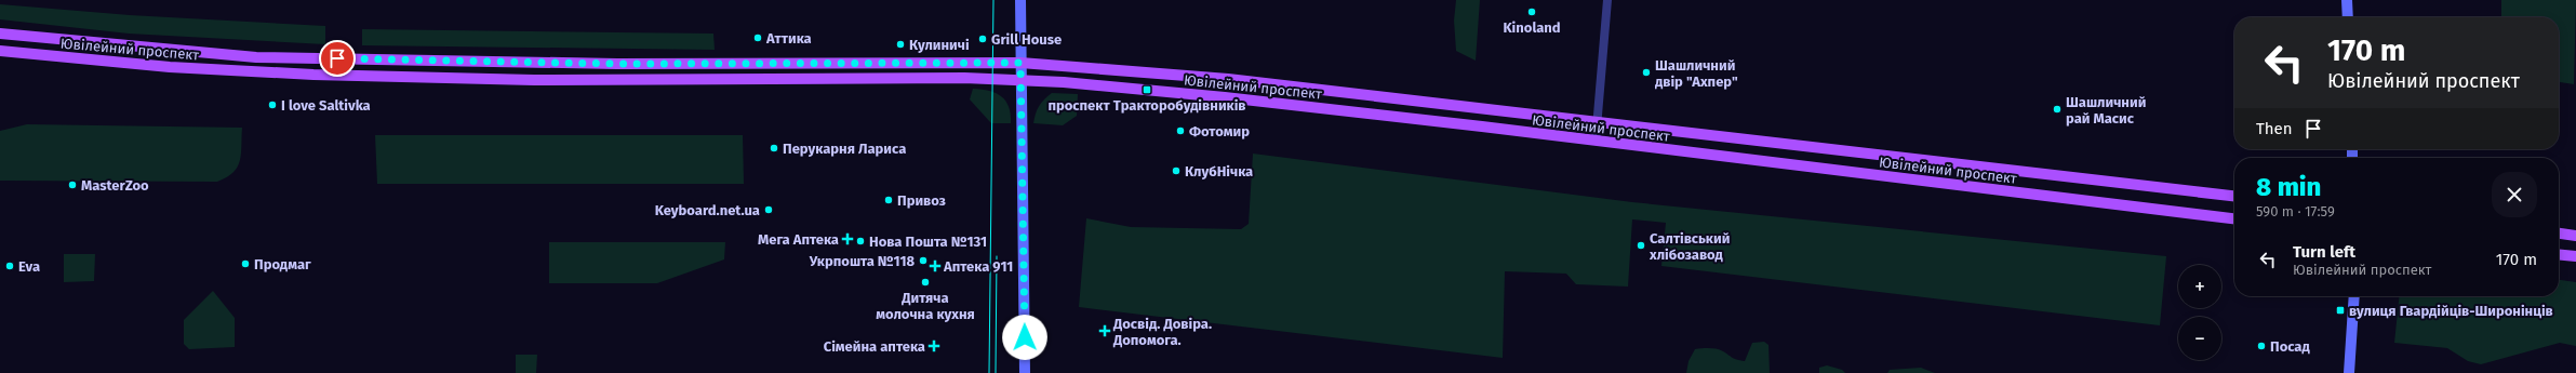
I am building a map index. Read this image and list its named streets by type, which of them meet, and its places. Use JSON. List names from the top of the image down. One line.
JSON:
{"streets":{"main road":["Ювілейний проспект"]},"places":{"other":["Kinoland","Аттика","Grill House","Кулиничі","Шашличний двір \"Ахпер\"","I love Saltivka","Шашличний рай Масис","Фотомир","Перукарня Лариса","КлубНічка","MasterZoo","Привоз","Keyboard.net.ua","Нова Пошта №131","Салтівський хлібозавод","Укрпошта №118","Продмаг","Eva","Дитяча молочна кухня","Посад"],"transit":["проспект Тракторобудівників","вулиця Гвардійців-Широнінців"],"health":["Мега Аптека","Аптека 911","Досвід. Довіра. Допомога.","Сімейна аптека"]},"page":{"turn":["170 m","Ювілейний проспект"],"then":"Then","heading":["8 min","590 m · 17:59"],"list":[{"name":"Turn left","note":"Ювілейний проспект","value":"170 m"}],"map_buttons":["+","−"]}}
